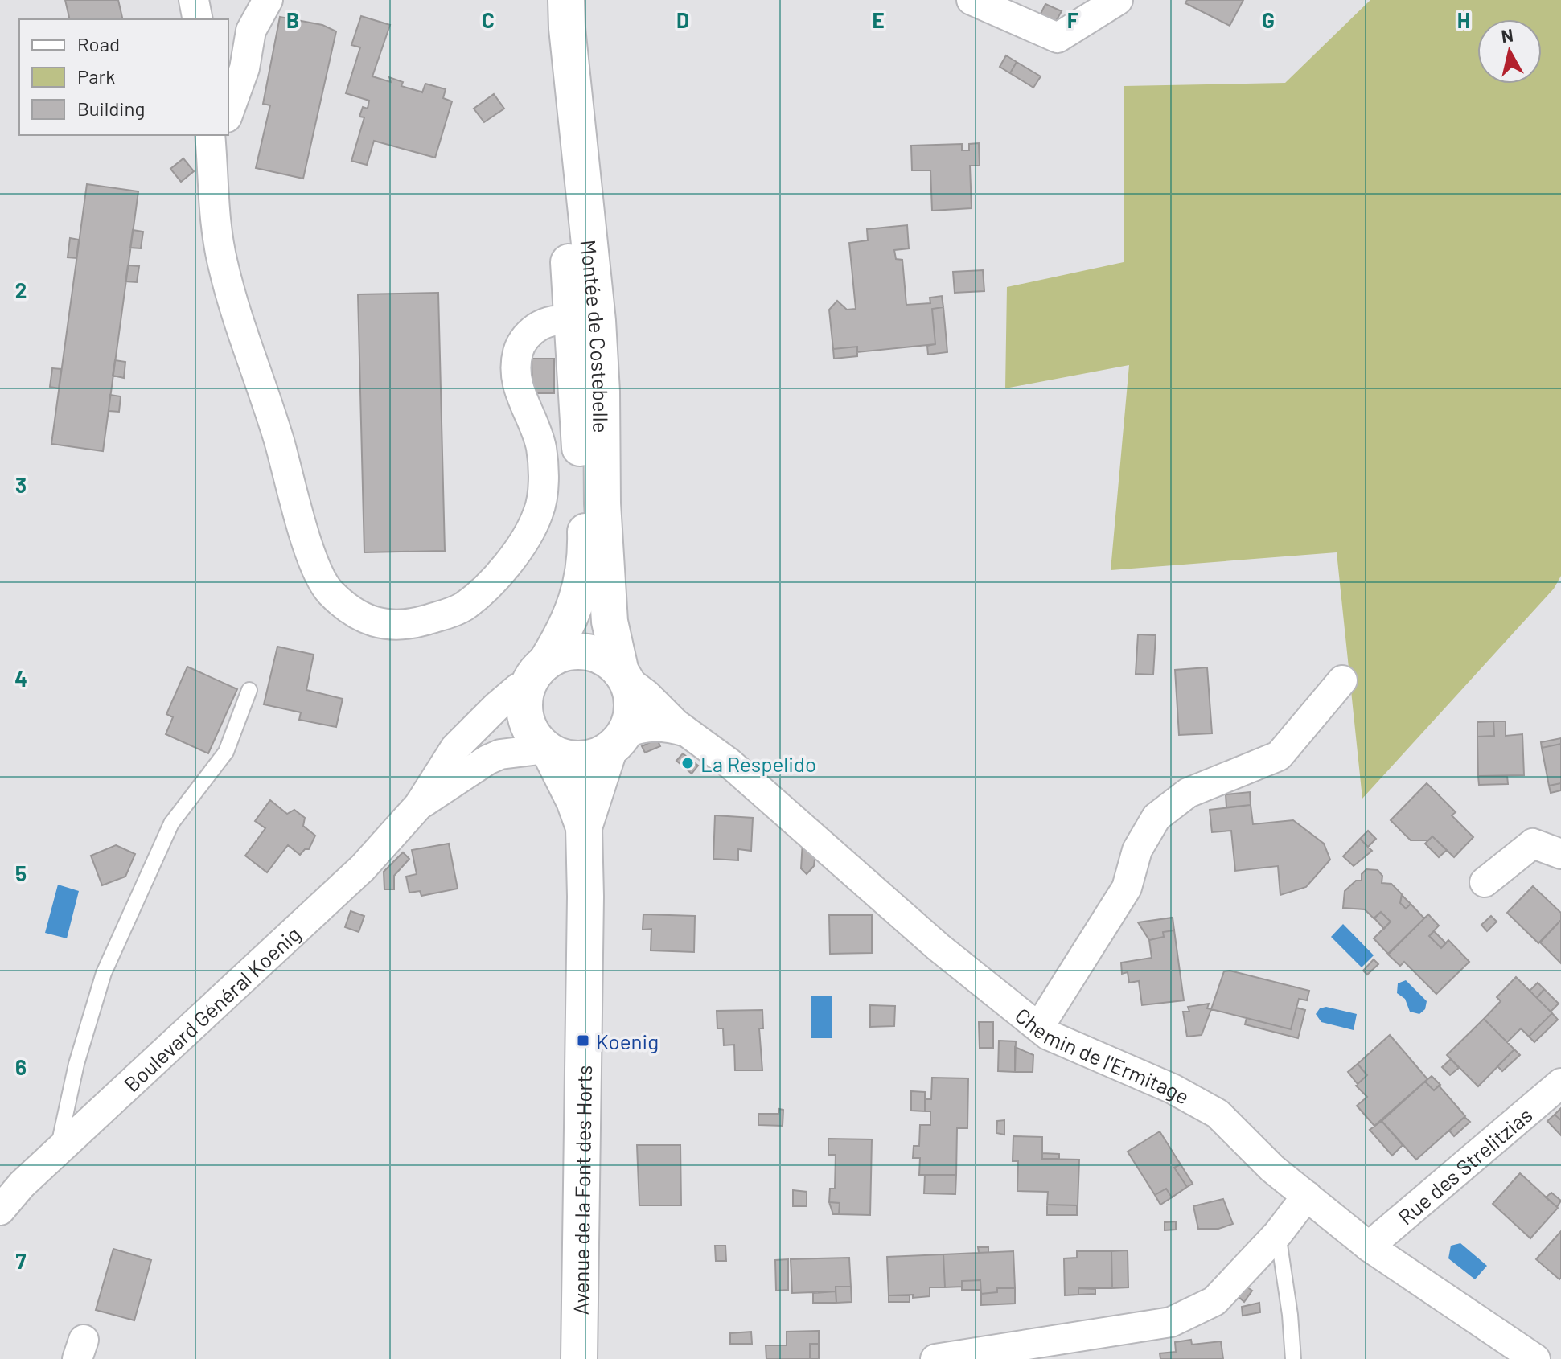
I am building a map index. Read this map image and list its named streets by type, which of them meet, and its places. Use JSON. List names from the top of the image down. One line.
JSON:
{"streets":{"main road":["Montée de Costebelle","Avenue de la Font des Horts"],"street":["Boulevard Général Koenig","Chemin de l'Ermitage","Rue des Strelitzias"]},"crossings":[["Montée de Costebelle","Boulevard Général Koenig"],["Montée de Costebelle","Chemin de l'Ermitage"],["Montée de Costebelle","Avenue de la Font des Horts"],["Boulevard Général Koenig","Chemin de l'Ermitage"],["Boulevard Général Koenig","Avenue de la Font des Horts"],["Chemin de l'Ermitage","Rue des Strelitzias"],["Chemin de l'Ermitage","Avenue de la Font des Horts"]],"places":{"other":["La Respelido"],"transit":["Koenig"]},"legend":["Road","Park","Building"],"north":"top","grid":{"columns":["B","C","D","E","F","G","H"],"rows":["2","3","4","5","6","7"]}}
